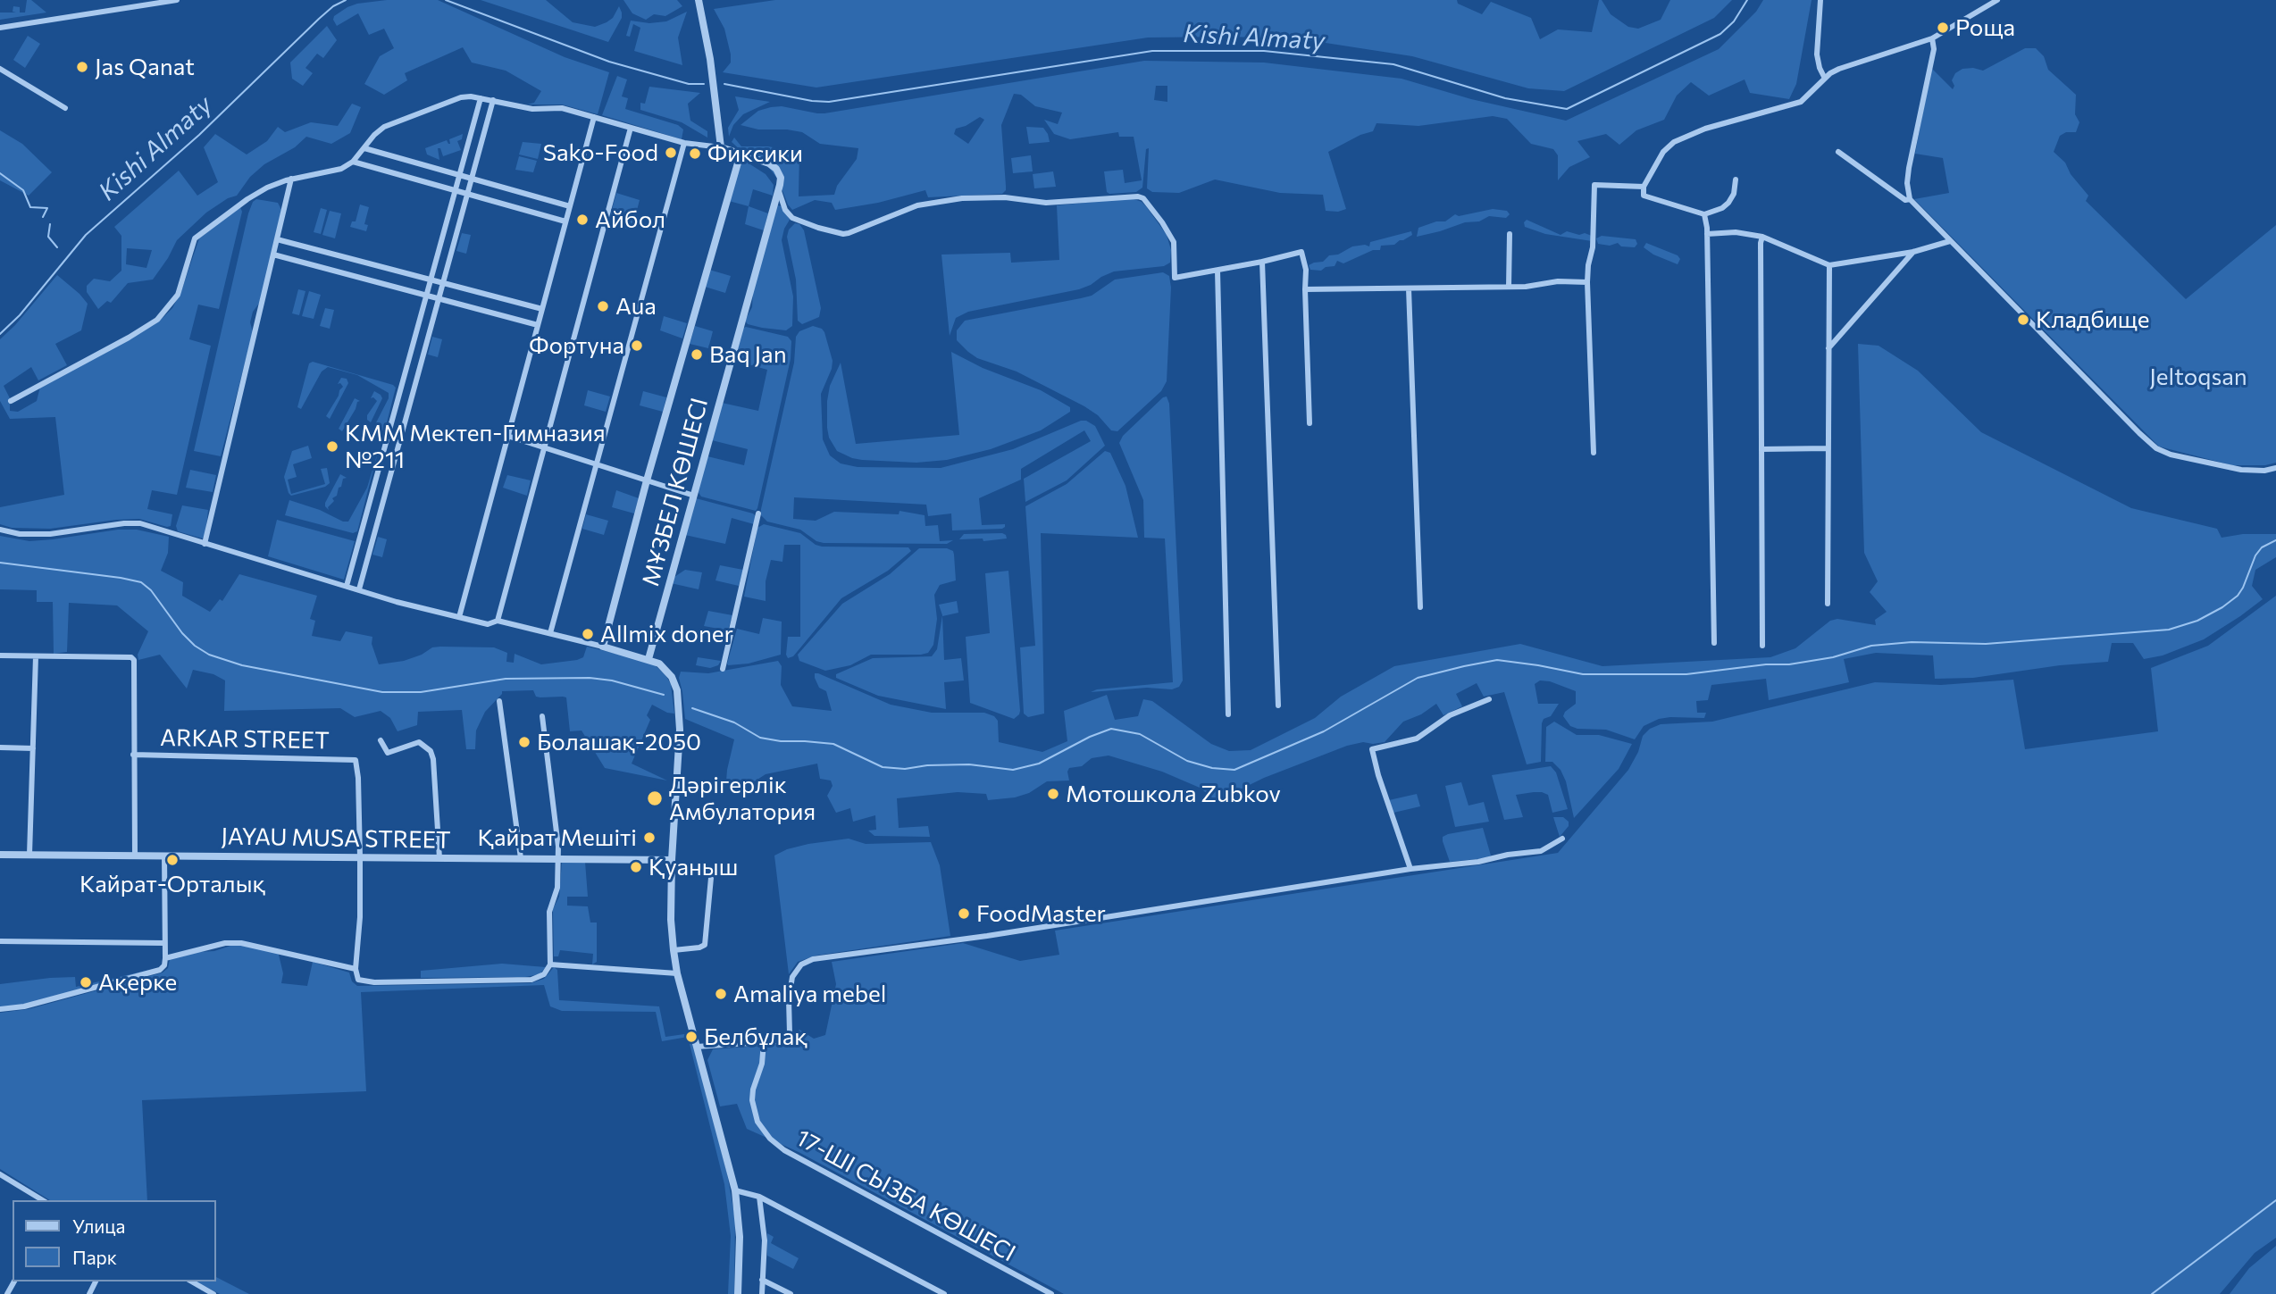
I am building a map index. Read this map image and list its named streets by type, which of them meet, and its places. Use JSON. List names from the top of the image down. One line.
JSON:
{"streets":{"street":["МҰЗБЕЛ КӨШЕСІ","ARKAR STREET","JAYAU MUSA STREET","17-ШІ СЫЗБА КӨШЕСІ"]},"crossings":[["ARKAR STREET","JAYAU MUSA STREET"]],"water":["Kіshі Almaty"],"parks":["Jeltoqsan"],"places":["Роща","Jas Qanat","Sako-Food","Фиксики","Айбол","Aua","Кладбище","Фортуна","Baq Jan","КММ Мектеп-Гимназия №211","Allmix doner","Болашақ-2050","Мотошкола Zubkov","Дәрігерлік Амбулатория","Қайрат Мешіті","Кайрат-Орталық","Қуаныш","FoodMaster","Ақерке","Amaliya mebel","Белбұлақ"],"legend":["Улица","Парк"]}
